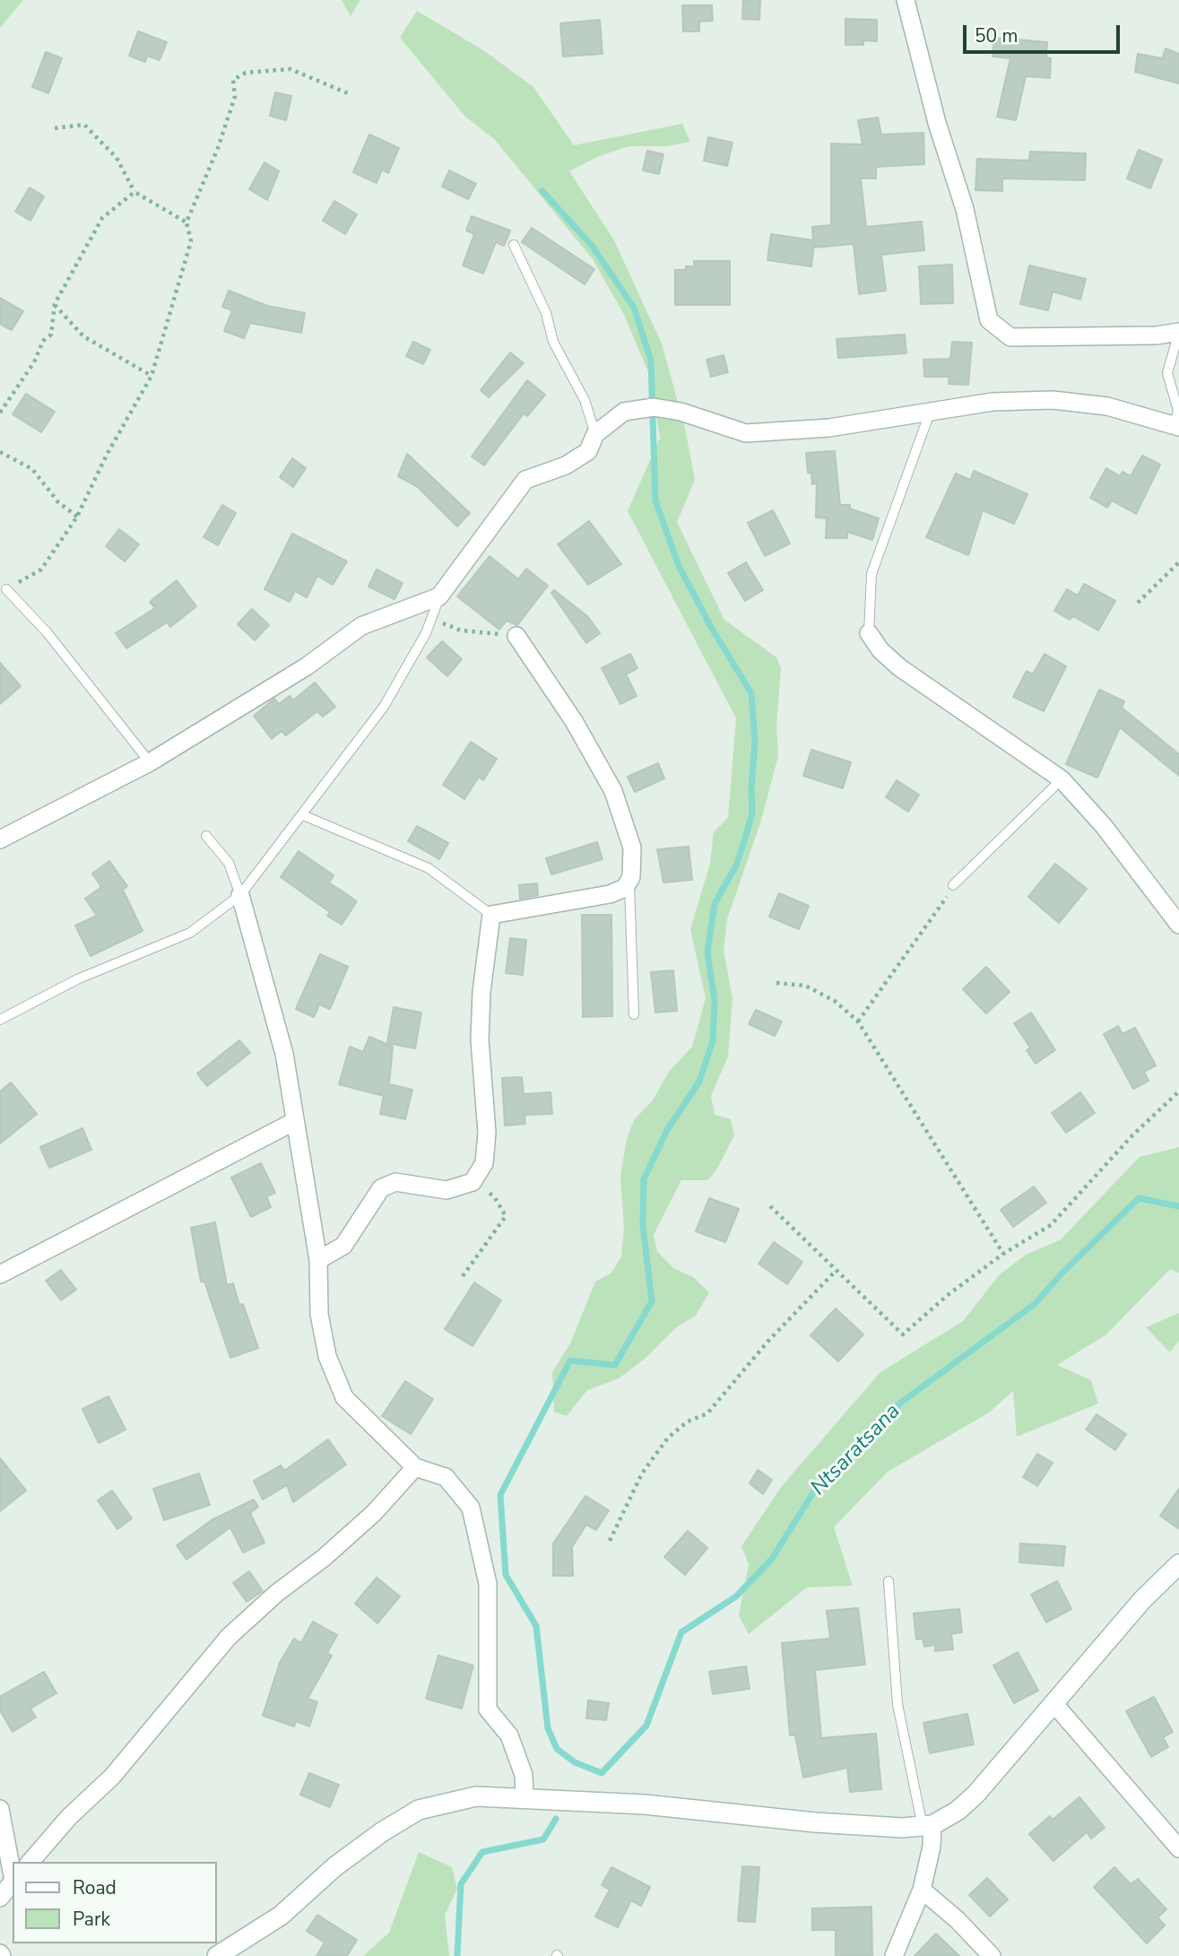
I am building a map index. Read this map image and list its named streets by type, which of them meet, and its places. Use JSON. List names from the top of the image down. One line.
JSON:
{"water":["Ntsaratsana"],"legend":["Road","Park"],"scale_bar":"50 m"}
